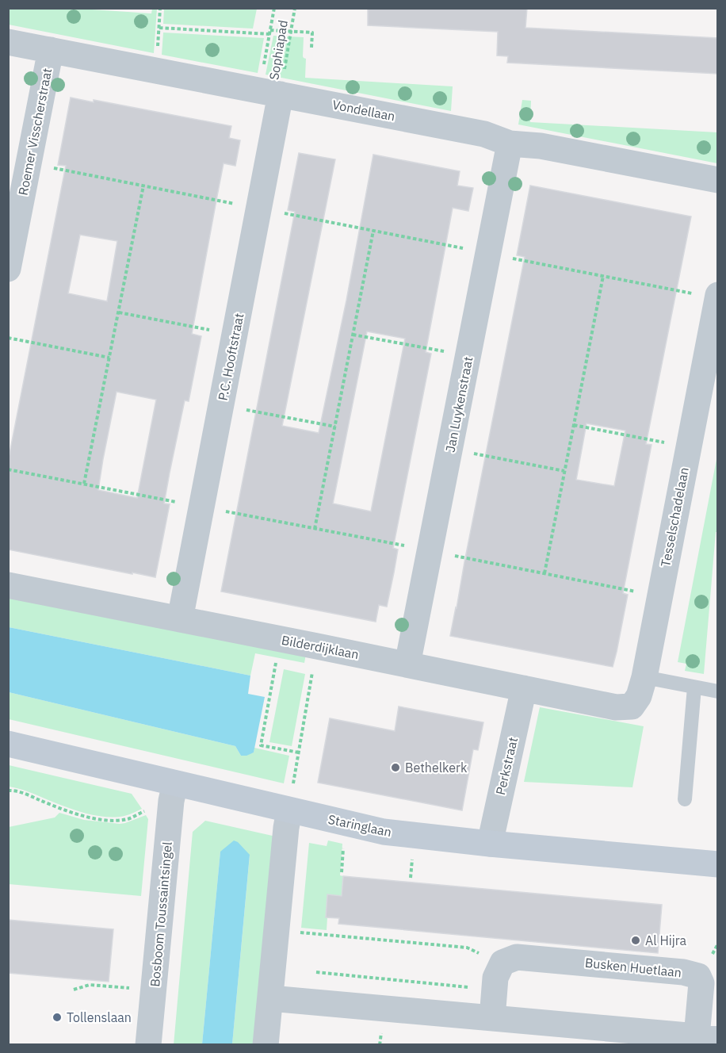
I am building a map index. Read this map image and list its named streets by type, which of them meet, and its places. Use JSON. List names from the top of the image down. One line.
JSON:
{"streets":{"street":["Vondellaan","Roemer Visscherstraat","P.C. Hooftstraat","Jan Luykenstraat","Tesselschadelaan","Bilderdijklaan","Perkstraat","Staringlaan","Bosboom Toussaintsingel","Busken Huetlaan"],"path":["Sophiapad"]},"crossings":[["Sophiapad","Vondellaan"],["Sophiapad","P.C. Hooftstraat"],["Vondellaan","Roemer Visscherstraat"],["Vondellaan","P.C. Hooftstraat"],["Vondellaan","Jan Luykenstraat"],["P.C. Hooftstraat","Bilderdijklaan"],["Jan Luykenstraat","Bilderdijklaan"],["Tesselschadelaan","Bilderdijklaan"],["Bilderdijklaan","Perkstraat"],["Perkstraat","Staringlaan"],["Staringlaan","Bosboom Toussaintsingel"]],"places":["Bethelkerk","Al Hijra","Tollenslaan"]}
